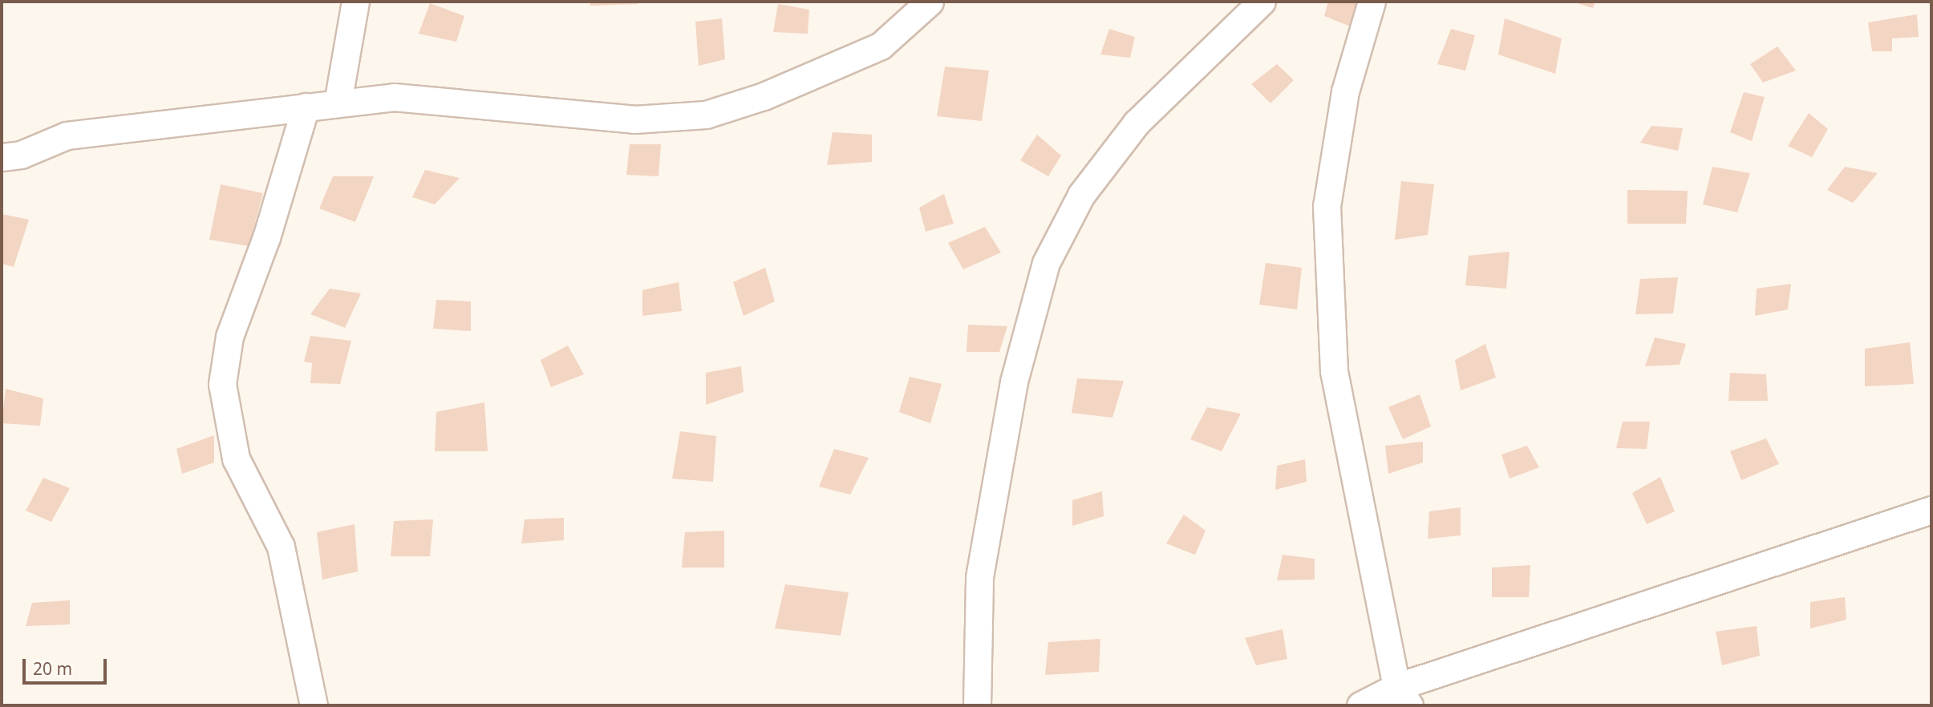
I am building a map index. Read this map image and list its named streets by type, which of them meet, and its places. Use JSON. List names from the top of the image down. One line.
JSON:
{"scale_bar":"20 m"}
